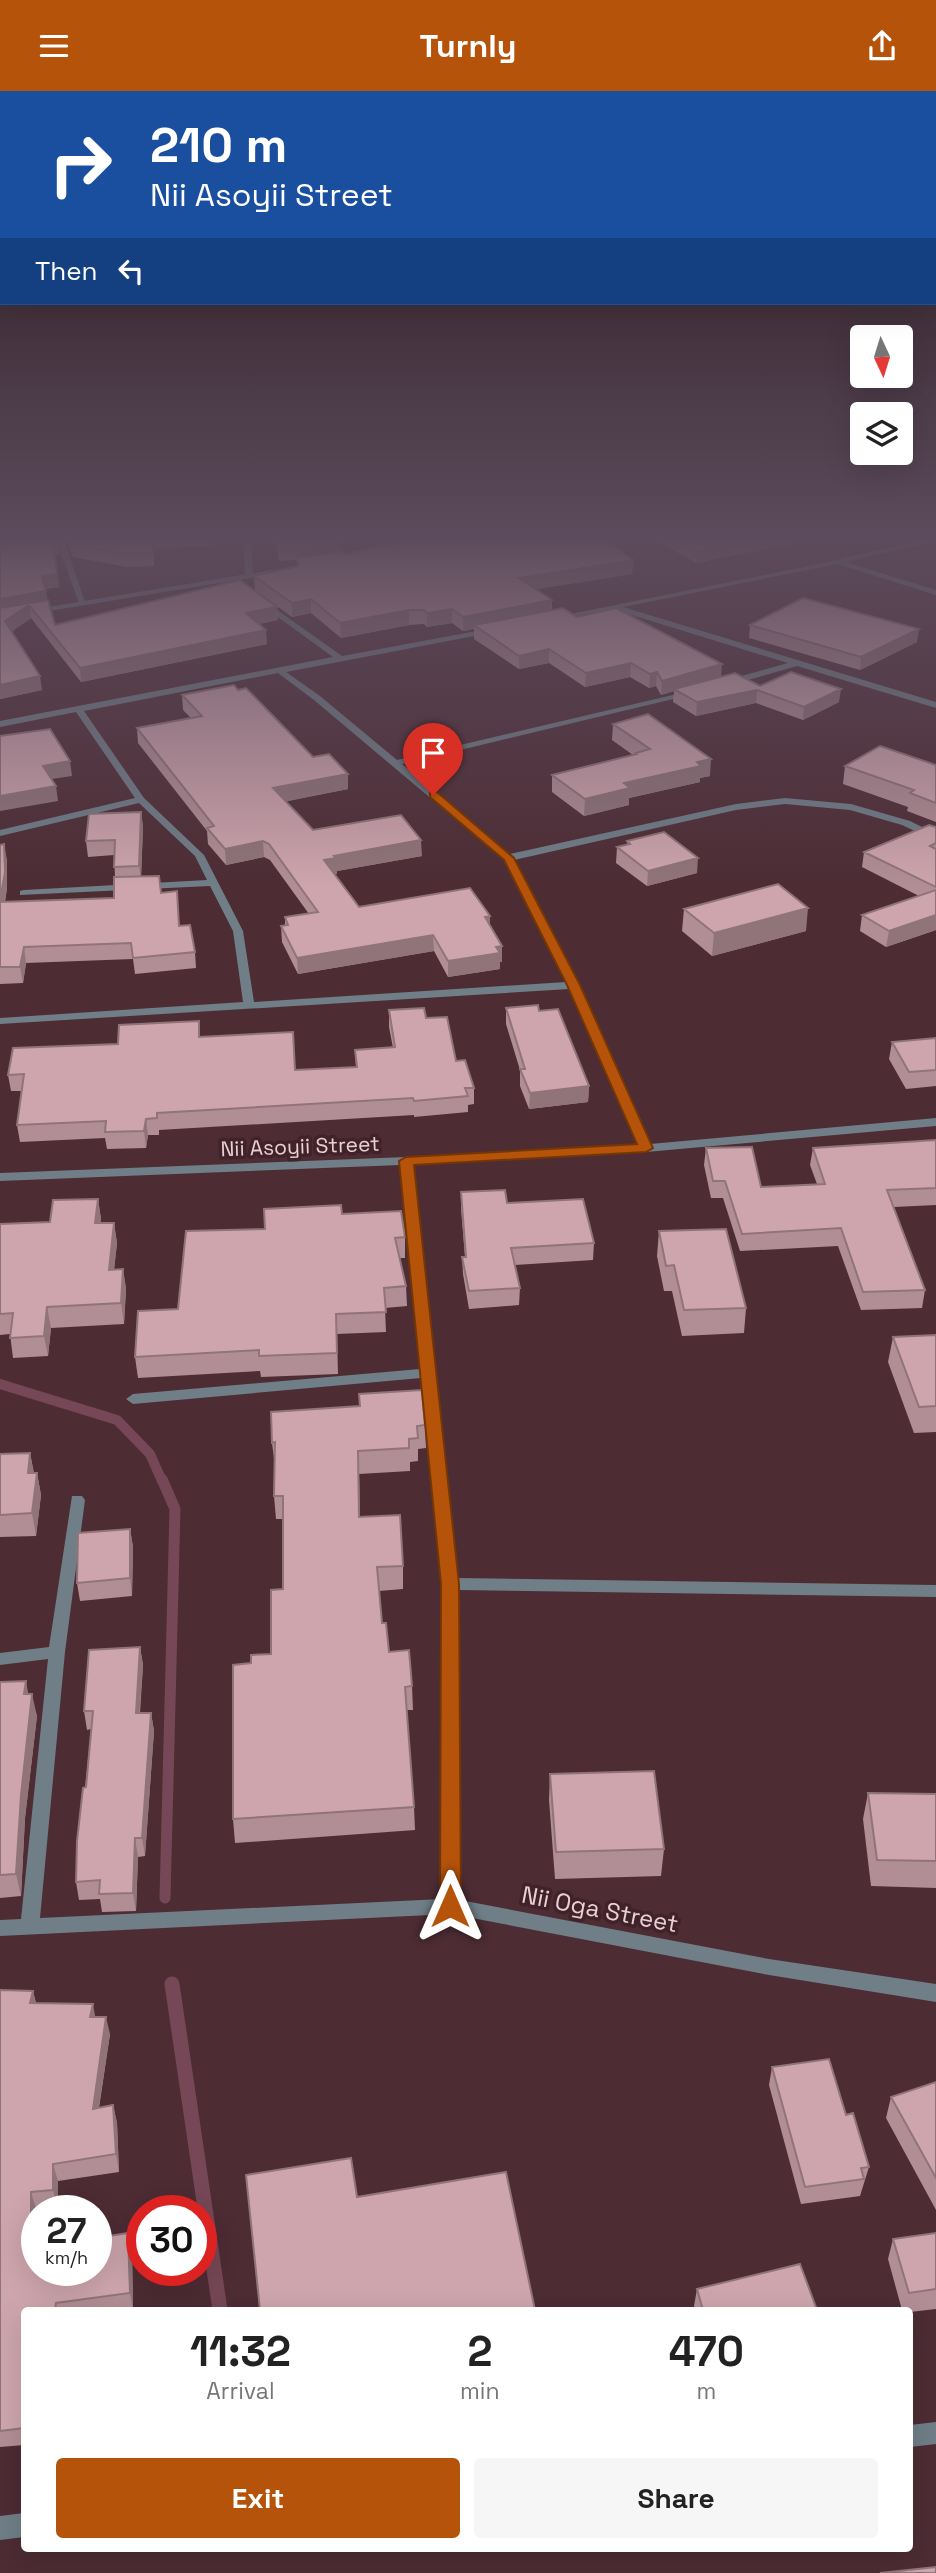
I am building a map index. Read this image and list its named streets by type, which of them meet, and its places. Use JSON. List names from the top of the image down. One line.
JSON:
{"streets":{"street":["Nii Asoyii Street","Nii Oga Street"]},"north":"bottom","page":{"header":"Turnly","turn":["210 m","Nii Asoyii Street"],"then":"Then","speed":"27 km/h","limit":"30","eta":["11:32","Arrival","2","min","470","m"],"buttons":["Exit","Share"]}}
